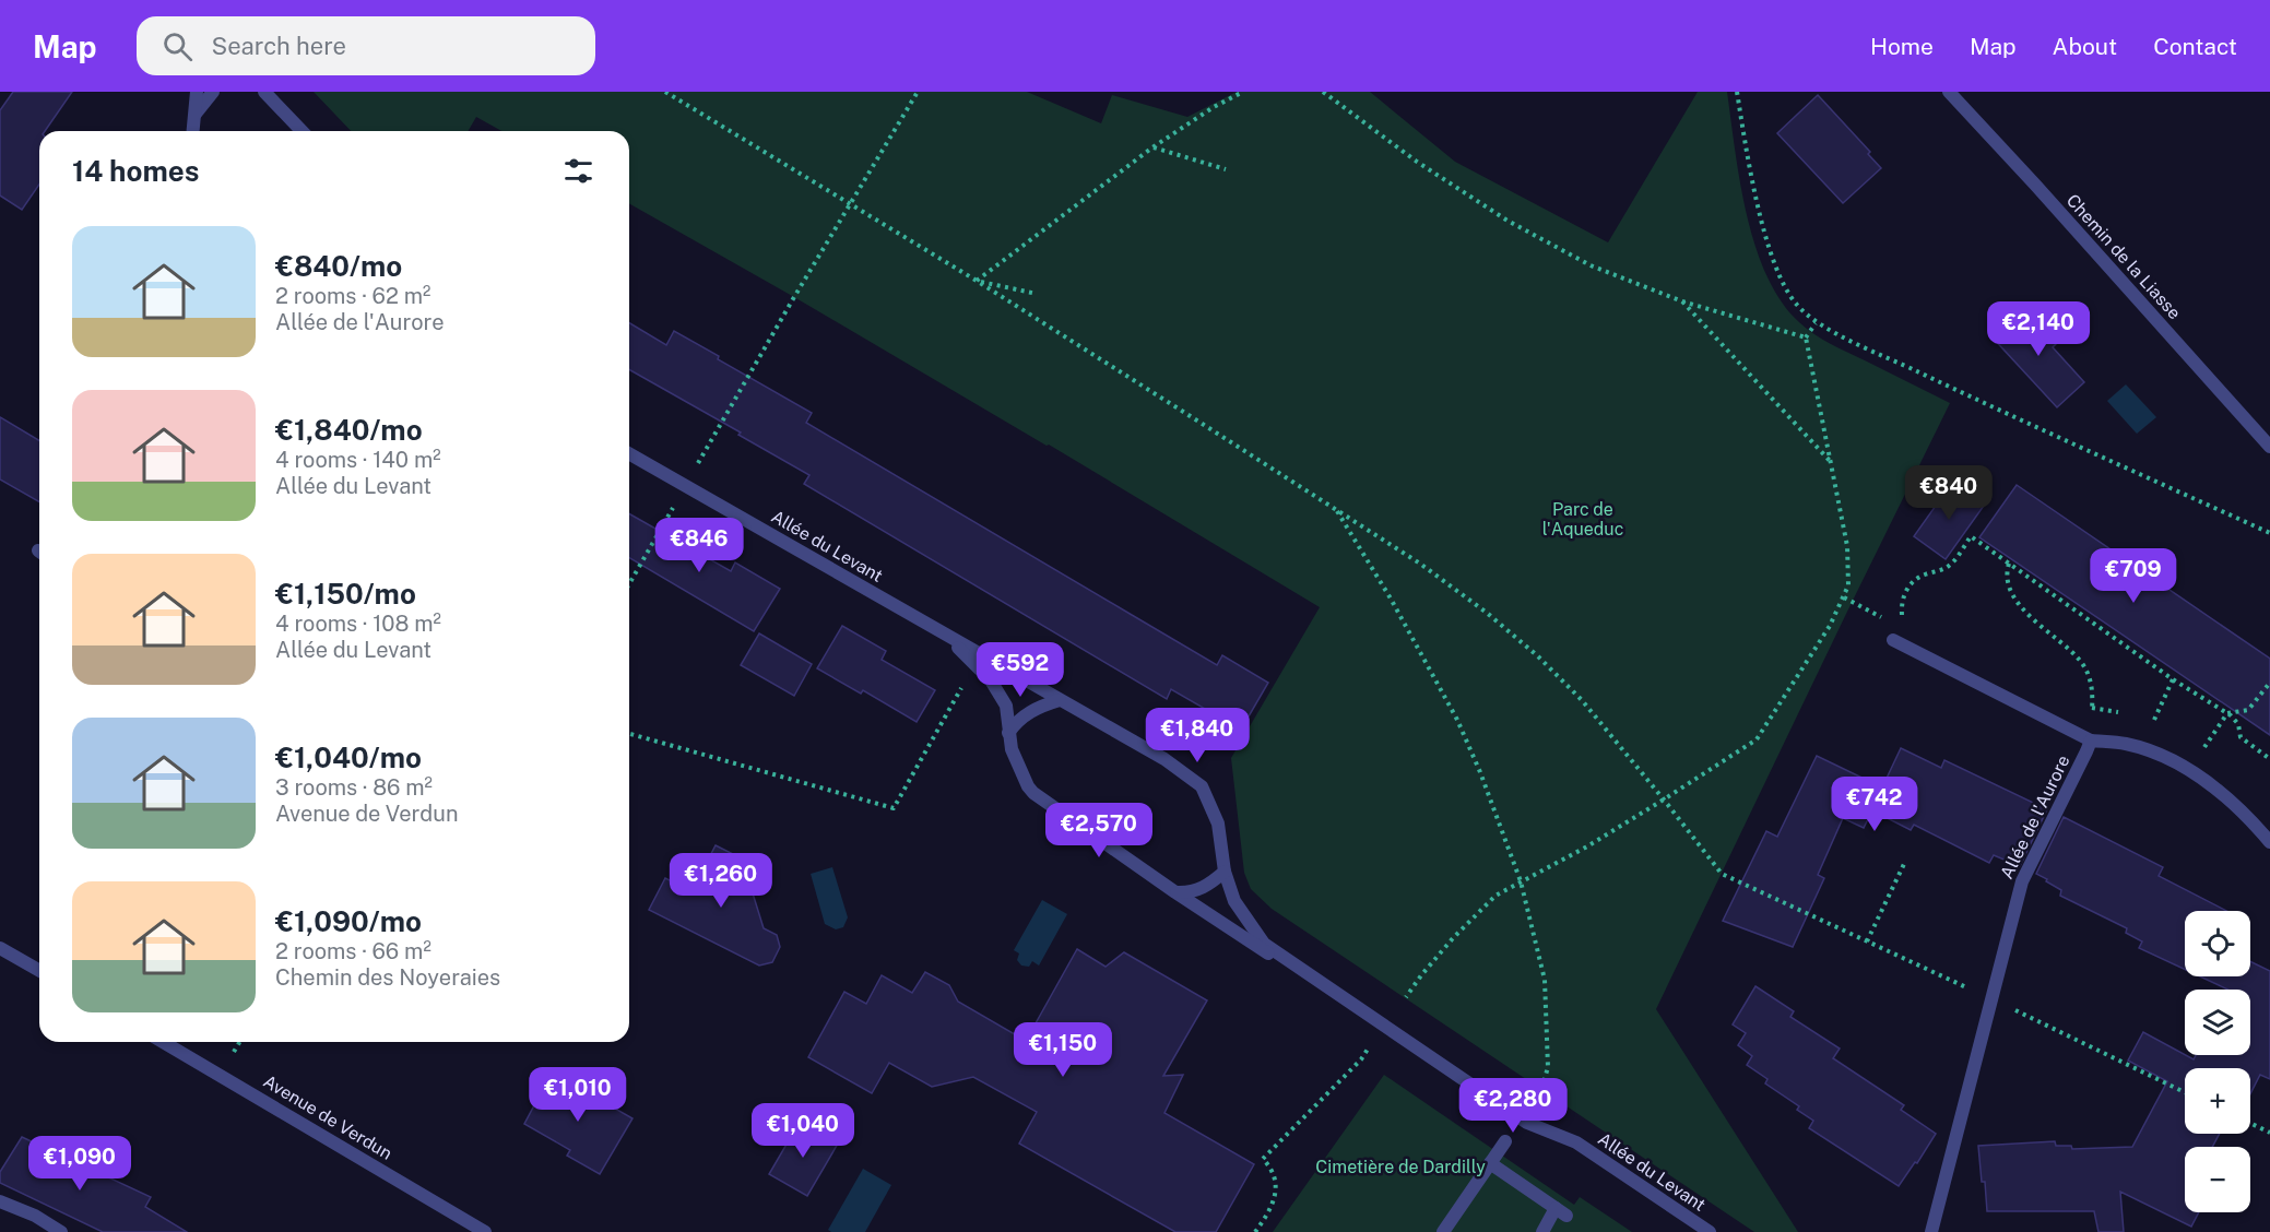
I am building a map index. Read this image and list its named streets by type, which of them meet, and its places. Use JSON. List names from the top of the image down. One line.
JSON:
{"streets":{"street":["Chemin de la Liasse","Allée du Levant","Allée de l'Aurore","Avenue de Verdun"]},"parks":["Parc de l'Aqueduc","Cimetière de Dardilly"],"page":{"header":"Map","search":"Search here","nav":["Home","Map","About","Contact"],"heading":"14 homes","list":[{"name":"€840/mo","note":"2 rooms · 62 m² · Allée de l'Aurore"},{"name":"€1,840/mo","note":"4 rooms · 140 m² · Allée du Levant"},{"name":"€1,150/mo","note":"4 rooms · 108 m² · Allée du Levant"},{"name":"€1,040/mo","note":"3 rooms · 86 m² · Avenue de Verdun"},{"name":"€1,090/mo","note":"2 rooms · 66 m² · Chemin des Noyeraies"}],"price":["€2,140","€840","€846","€709","€592","€1,840","€742","€2,570","€1,260","€1,150","€1,010","€2,280","€1,040","€1,090"],"map_buttons":["+","−"]}}
